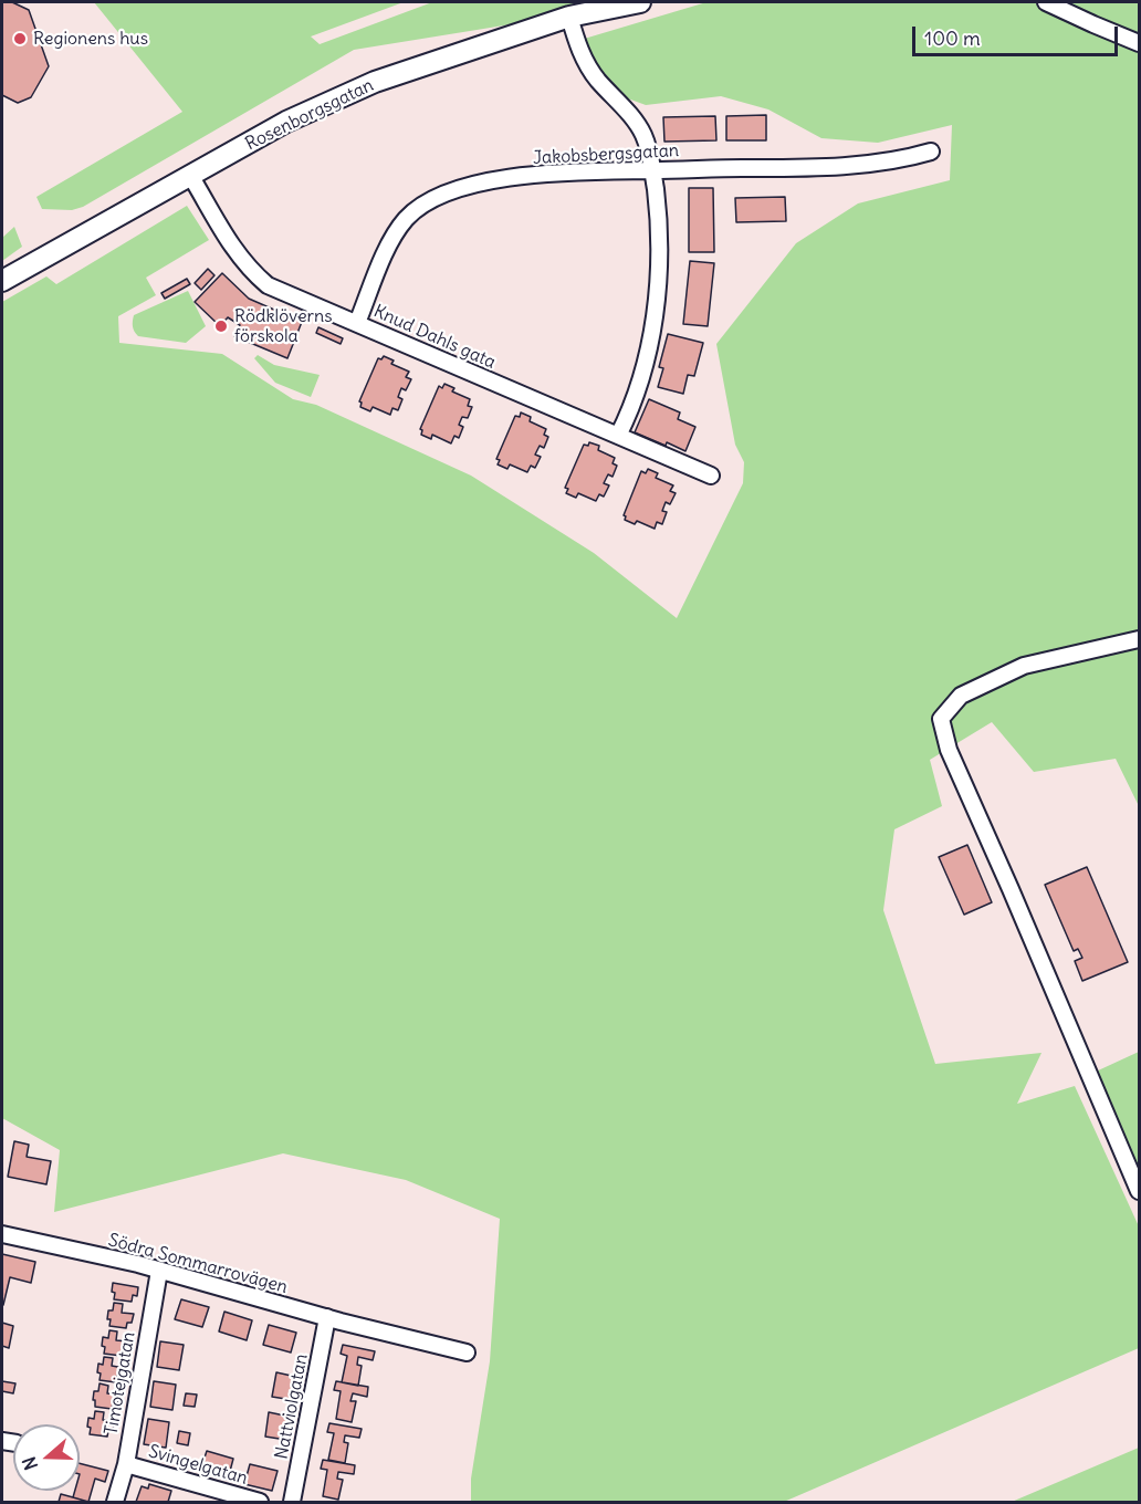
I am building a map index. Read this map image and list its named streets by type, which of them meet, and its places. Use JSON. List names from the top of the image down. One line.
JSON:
{"streets":{"street":["Rosenborgsgatan","Jakobsbergsgatan","Knud Dahls gata","Södra Sommarrovägen","Timotejgatan","Nattviolgatan","Svingelgatan"]},"crossings":[["Rosenborgsgatan","Knud Dahls gata"],["Jakobsbergsgatan","Knud Dahls gata"],["Södra Sommarrovägen","Timotejgatan"],["Södra Sommarrovägen","Nattviolgatan"],["Timotejgatan","Svingelgatan"]],"places":["Regionens hus","Rödklöverns förskola"],"scale_bar":"100 m","north":"left"}
